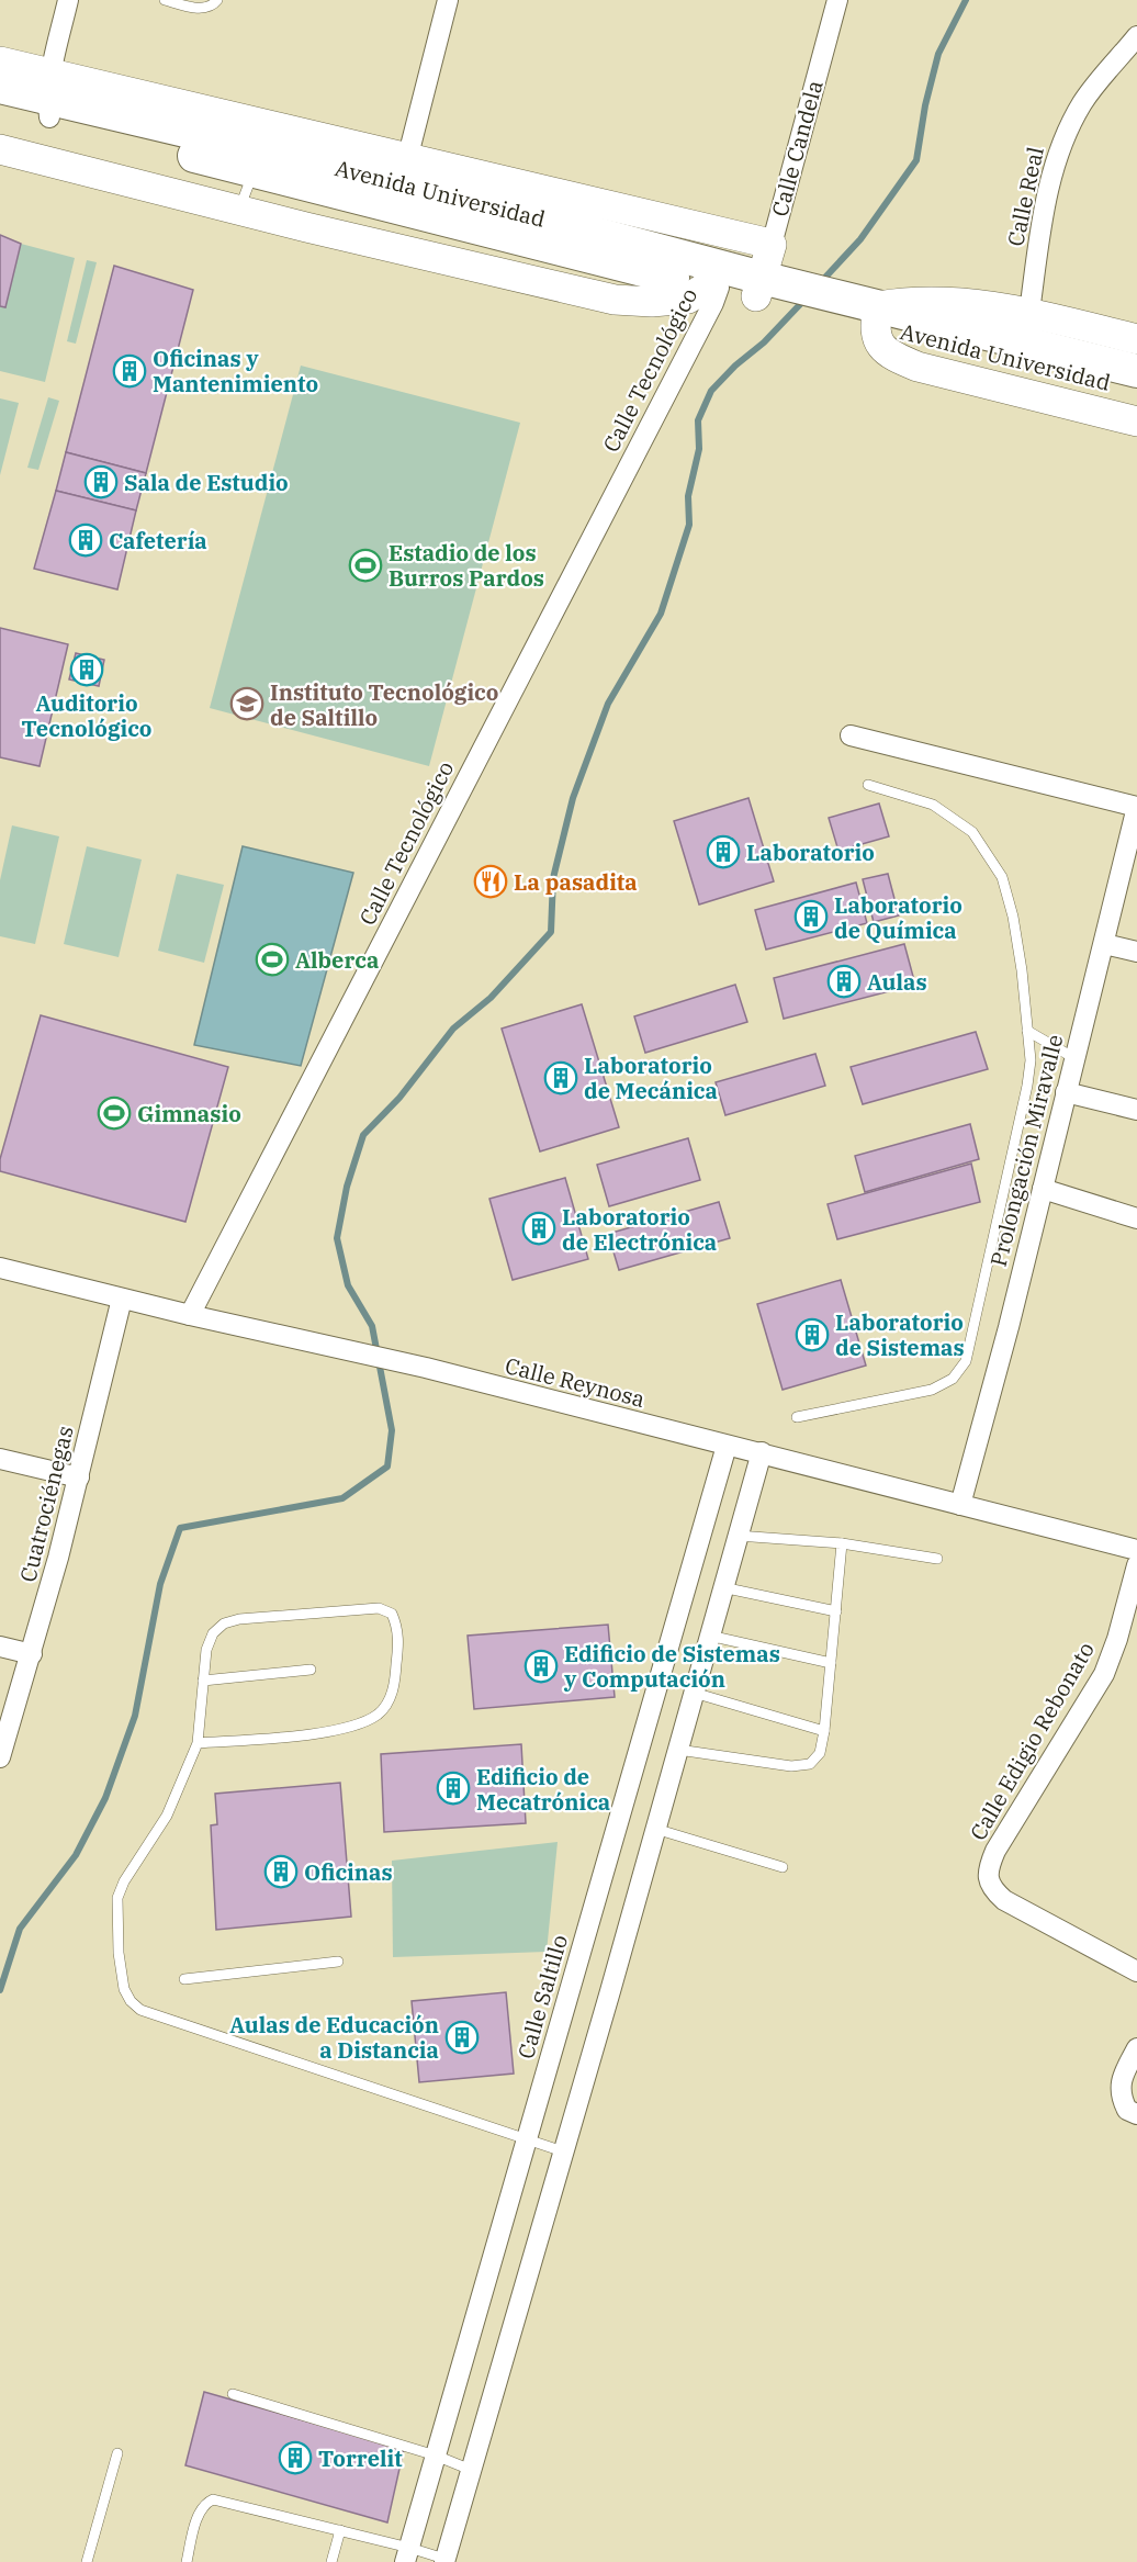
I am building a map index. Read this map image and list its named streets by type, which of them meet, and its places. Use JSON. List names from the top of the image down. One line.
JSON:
{"streets":{"main road":["Avenida Universidad"],"street":["Calle Candela","Calle Real","Calle Tecnológico","Prolongación Miravalle","Calle Reynosa","Cuatrociénegas","Calle Edigio Rebonato","Calle Saltillo"]},"crossings":[["Calle Candela","Avenida Universidad"],["Avenida Universidad","Calle Real"],["Avenida Universidad","Calle Tecnológico"],["Calle Tecnológico","Calle Reynosa"],["Prolongación Miravalle","Calle Reynosa"],["Calle Reynosa","Cuatrociénegas"],["Calle Reynosa","Calle Saltillo"]],"places":{"building":["Oficinas y Mantenimiento","Sala de Estudio","Cafetería","Auditorio Tecnológico","Laboratorio","Laboratorio de Química","Aulas","Laboratorio de Mecánica","Laboratorio de Electrónica","Laboratorio de Sistemas","Edificio de Sistemas y Computación","Edificio de Mecatrónica","Oficinas","Aulas de Educación a Distancia","Torrelit"],"sports":["Estadio de los Burros Pardos","Alberca","Gimnasio"],"school or university":["Instituto Tecnológico de Saltillo"],"restaurant":["La pasadita"]}}
